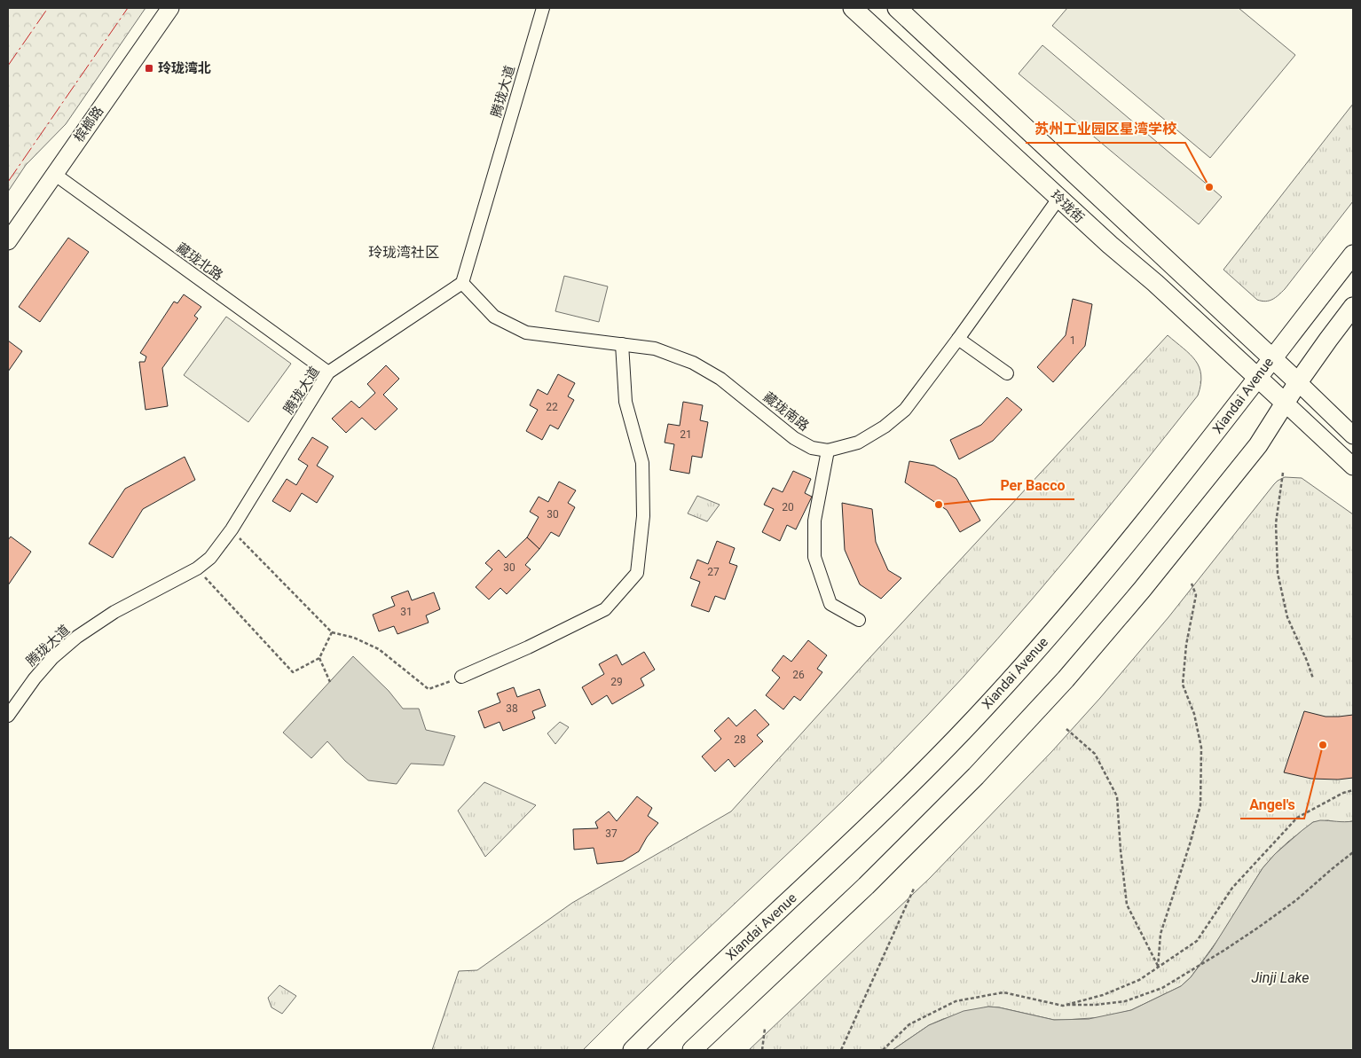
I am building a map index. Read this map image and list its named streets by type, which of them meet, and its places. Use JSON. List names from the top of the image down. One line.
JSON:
{"streets":{"main road":["槟榔路","玲珑街","Xiandai Avenue"],"street":["腾珑大道","藏珑北路","藏珑南路"]},"crossings":[["腾珑大道","藏珑北路"],["腾珑大道","藏珑南路"],["槟榔路","藏珑北路"],["玲珑街","Xiandai Avenue"],["玲珑街","藏珑南路"]],"districts":["玲珑湾社区"],"water":["Jinji Lake"],"places":{"transit":["玲珑湾北"],"other":["苏州工业园区星湾学校","Per Bacco","Angel's"]},"house_numbers":["1","22","21","20","30","30","27","31","26","29","38","28","37"]}
